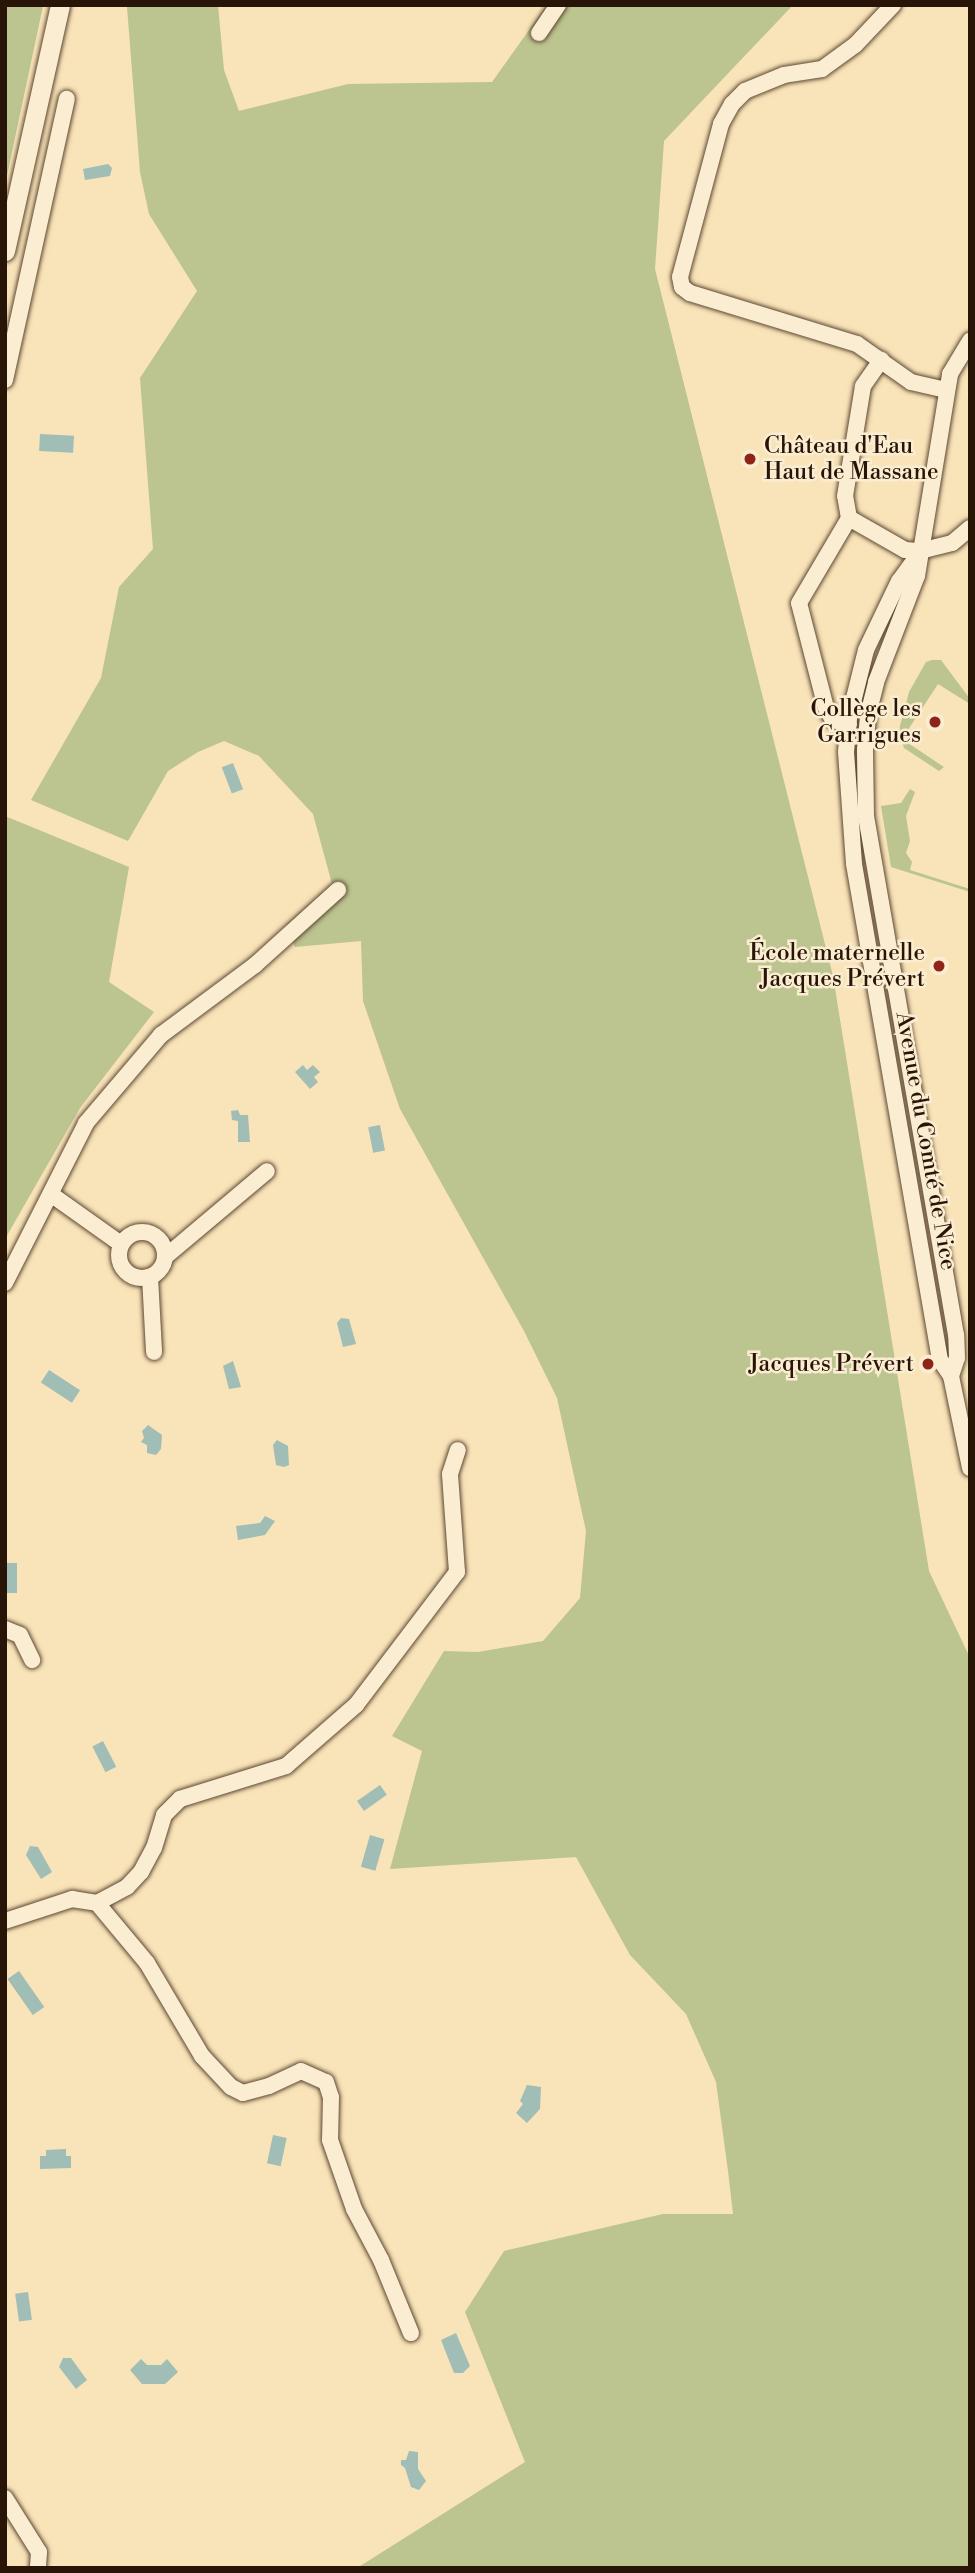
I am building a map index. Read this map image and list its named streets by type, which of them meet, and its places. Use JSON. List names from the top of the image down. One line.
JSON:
{"streets":{"street":["Avenue du Comté de Nice"]},"places":["Château d'Eau Haut de Massane","Collège les Garrigues","École maternelle Jacques Prévert","Jacques Prévert"]}
